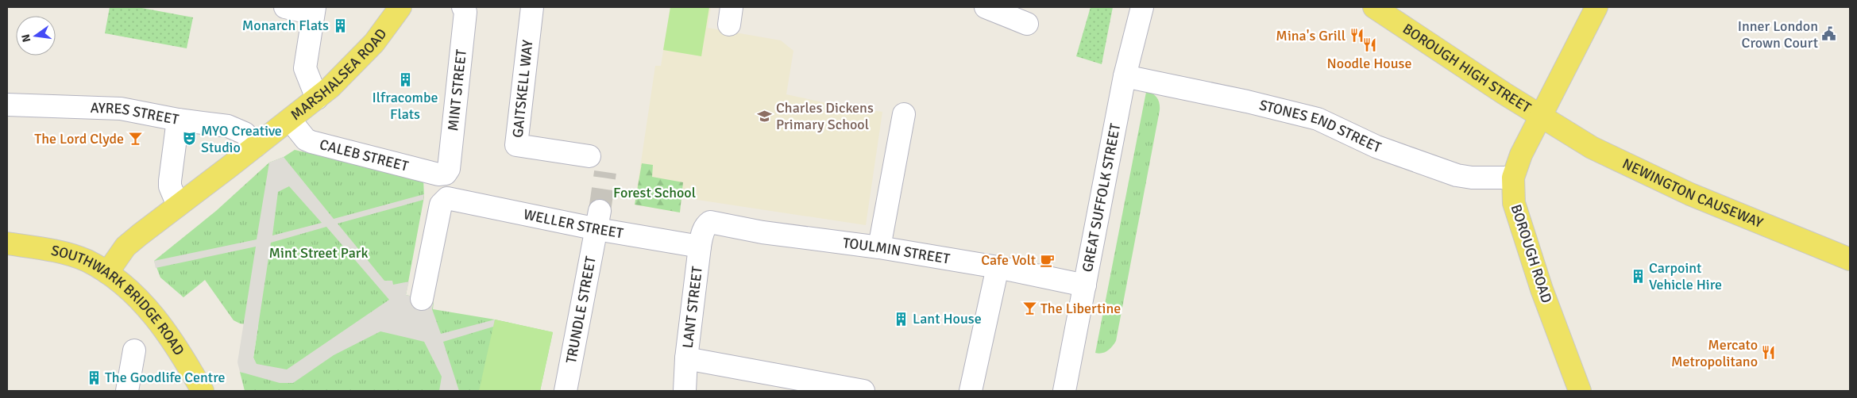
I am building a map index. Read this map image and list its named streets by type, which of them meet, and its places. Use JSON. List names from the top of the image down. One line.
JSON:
{"streets":{"main road":["BOROUGH HIGH STREET","MARSHALSEA ROAD","NEWINGTON CAUSEWAY","BOROUGH ROAD","SOUTHWARK BRIDGE ROAD"],"street":["GAITSKELL WAY","MINT STREET","AYRES STREET","STONES END STREET","CALEB STREET","GREAT SUFFOLK STREET","WELLER STREET","TOULMIN STREET","LANT STREET","TRUNDLE STREET"]},"crossings":[["BOROUGH HIGH STREET","NEWINGTON CAUSEWAY"],["BOROUGH HIGH STREET","BOROUGH ROAD"],["MARSHALSEA ROAD","AYRES STREET"],["MARSHALSEA ROAD","CALEB STREET"],["MARSHALSEA ROAD","SOUTHWARK BRIDGE ROAD"],["MINT STREET","CALEB STREET"],["STONES END STREET","GREAT SUFFOLK STREET"],["STONES END STREET","BOROUGH ROAD"],["NEWINGTON CAUSEWAY","BOROUGH ROAD"],["GREAT SUFFOLK STREET","TOULMIN STREET"],["WELLER STREET","LANT STREET"],["WELLER STREET","TRUNDLE STREET"],["TOULMIN STREET","LANT STREET"]],"parks":["Forest School","Mint Street Park"],"places":{"building":["Monarch Flats","Ilfracombe Flats","Carpoint Vehicle Hire","Lant House","The Goodlife Centre"],"public building":["Inner London Crown Court"],"restaurant":["Mina's Grill","Noodle House","Mercato Metropolitano"],"school or university":["Charles Dickens Primary School"],"bar":["The Lord Clyde","The Libertine"],"theatre":["MYO Creative Studio"],"cafe":["Cafe Volt"]},"north":"left"}
